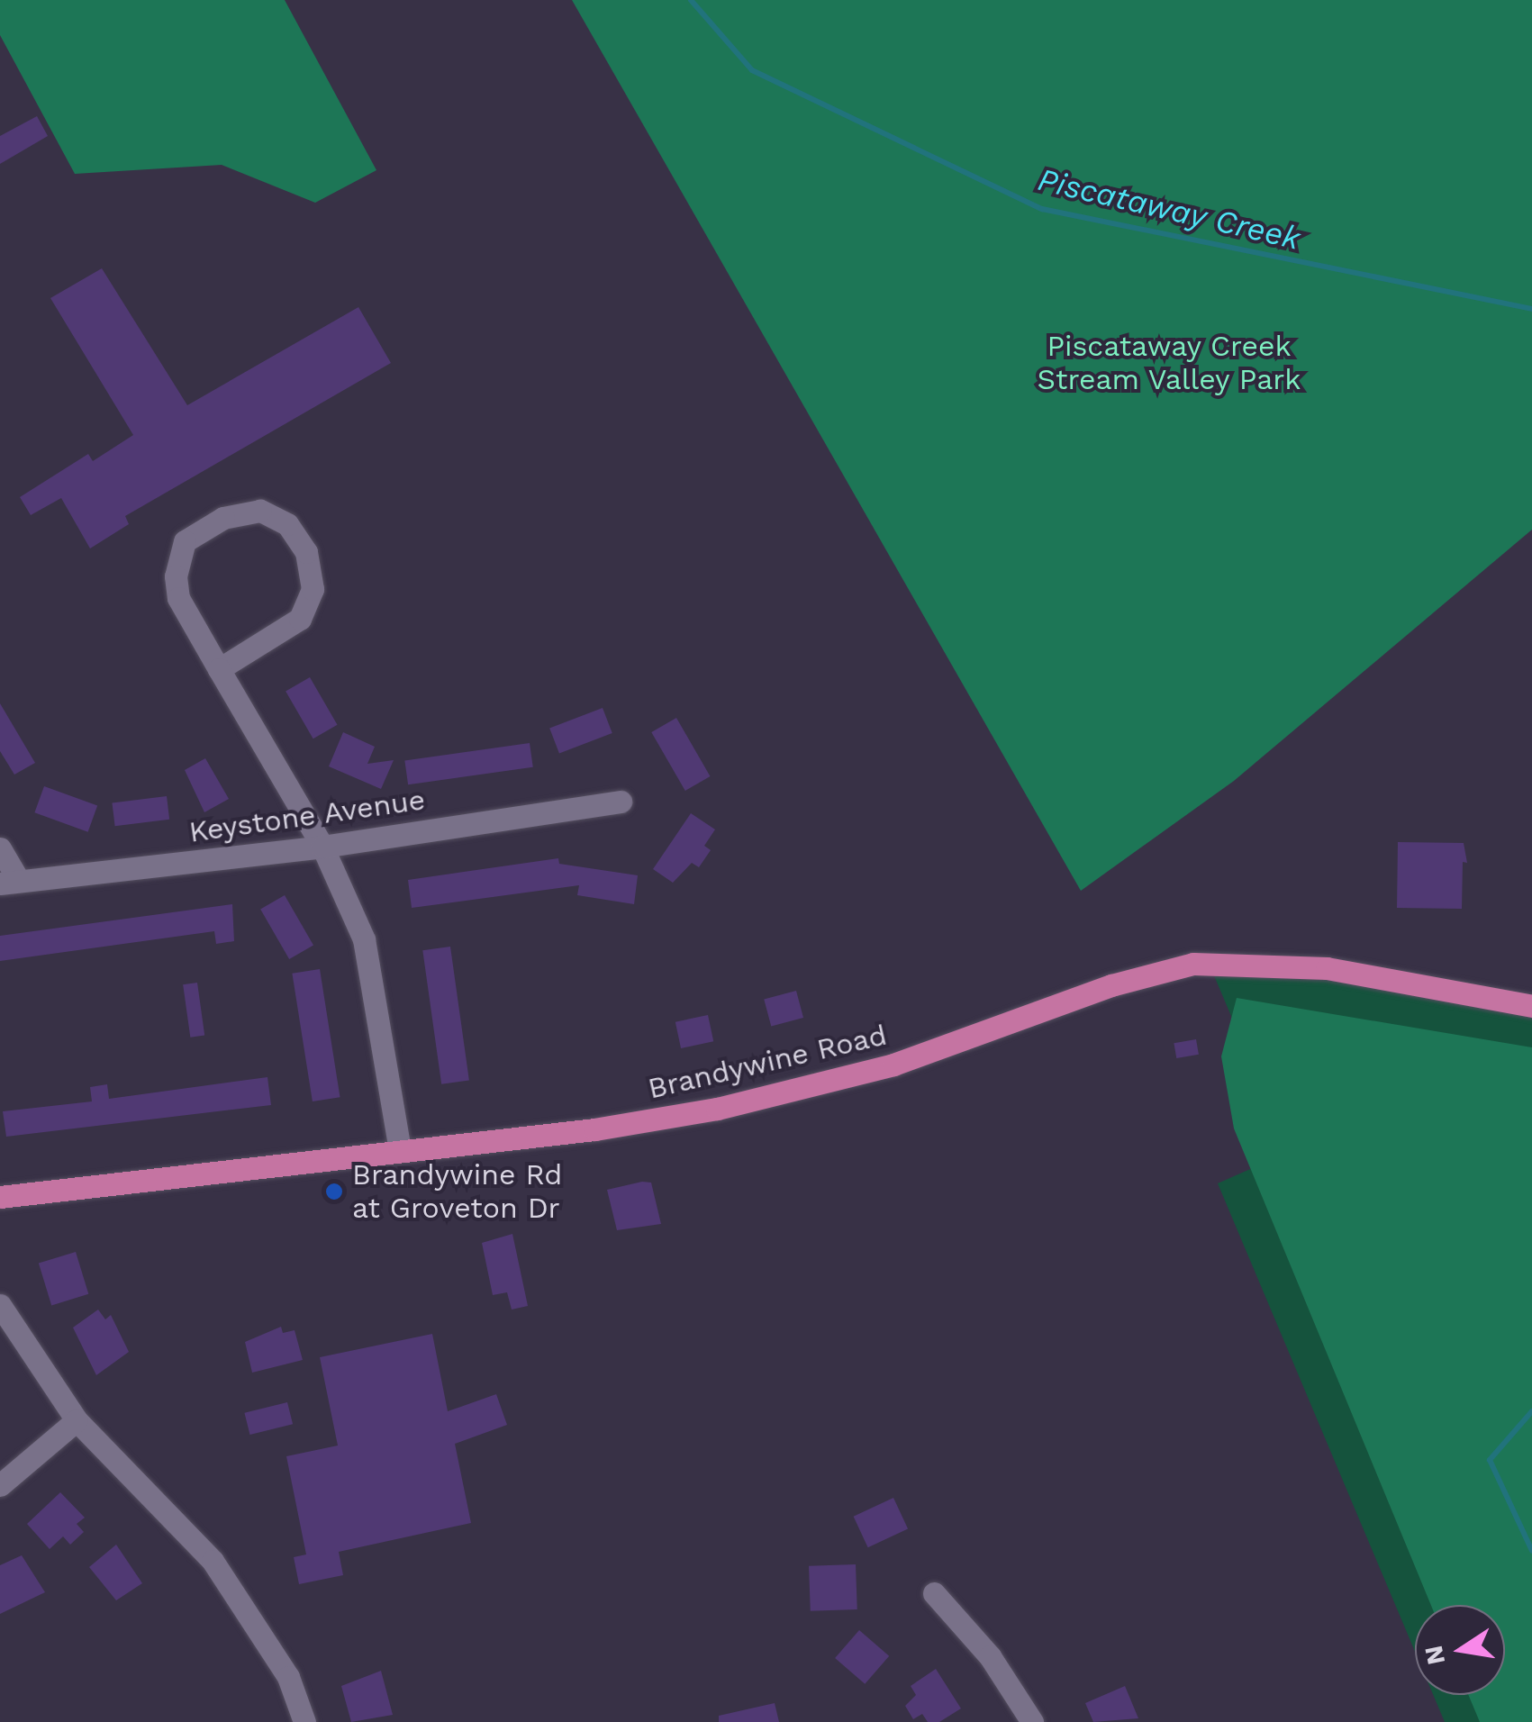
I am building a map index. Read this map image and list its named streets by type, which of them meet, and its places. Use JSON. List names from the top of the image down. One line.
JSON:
{"streets":{"main road":["Brandywine Road"],"street":["Keystone Avenue"]},"water":["Piscataway Creek"],"parks":["Piscataway Creek Stream Valley Park"],"places":["Brandywine Rd at Groveton Dr"],"north":"left"}
